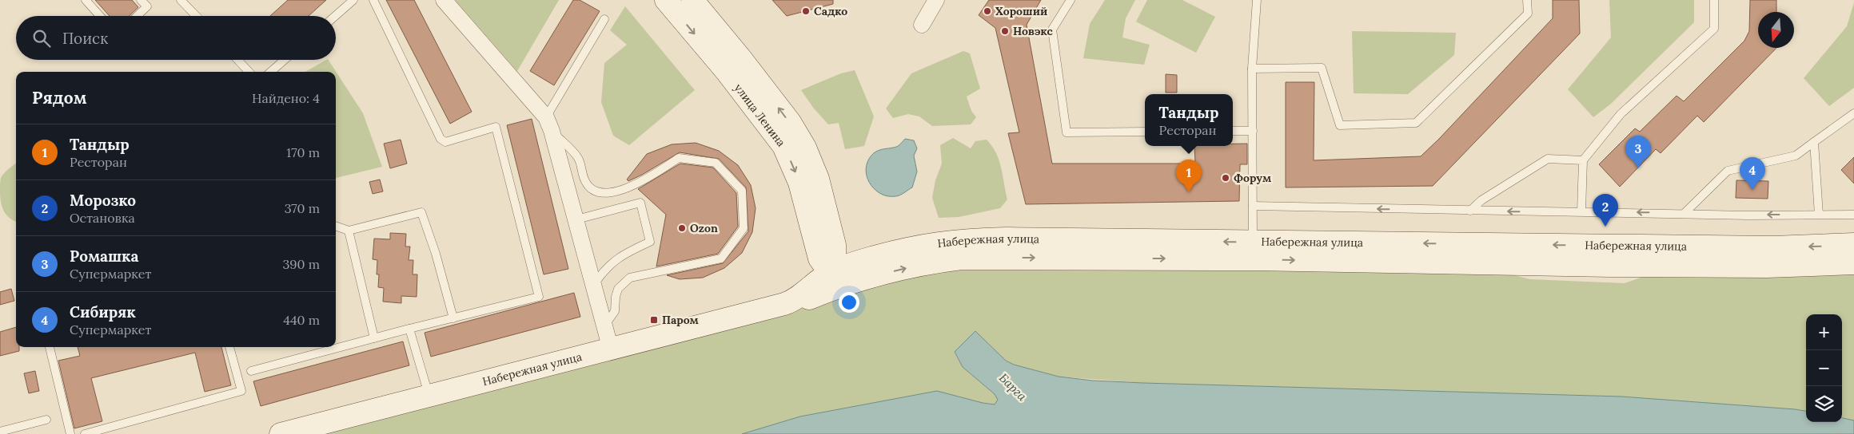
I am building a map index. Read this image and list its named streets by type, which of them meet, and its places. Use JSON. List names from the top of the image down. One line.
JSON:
{"streets":{"main road":["улица Ленина","Набережная улица"]},"crossings":[["улица Ленина","Набережная улица"]],"water":["Барга"],"places":{"other":["Садко","Хороший","Новэкс","Форум","Ozon"],"transit":["Паром"]},"north":"bottom","page":{"search":"Поиск","heading":["Рядом","Найдено: 4"],"popup":["Тандыр","Ресторан"],"list":[{"mark":"1","name":"Тандыр","note":"Ресторан","value":"170 m"},{"mark":"2","name":"Морозко","note":"Остановка","value":"370 m"},{"mark":"3","name":"Ромашка","note":"Супермаркет","value":"390 m"},{"mark":"4","name":"Сибиряк","note":"Супермаркет","value":"440 m"}],"pins":["3","4","1","2"],"map_buttons":["+","−"]}}
